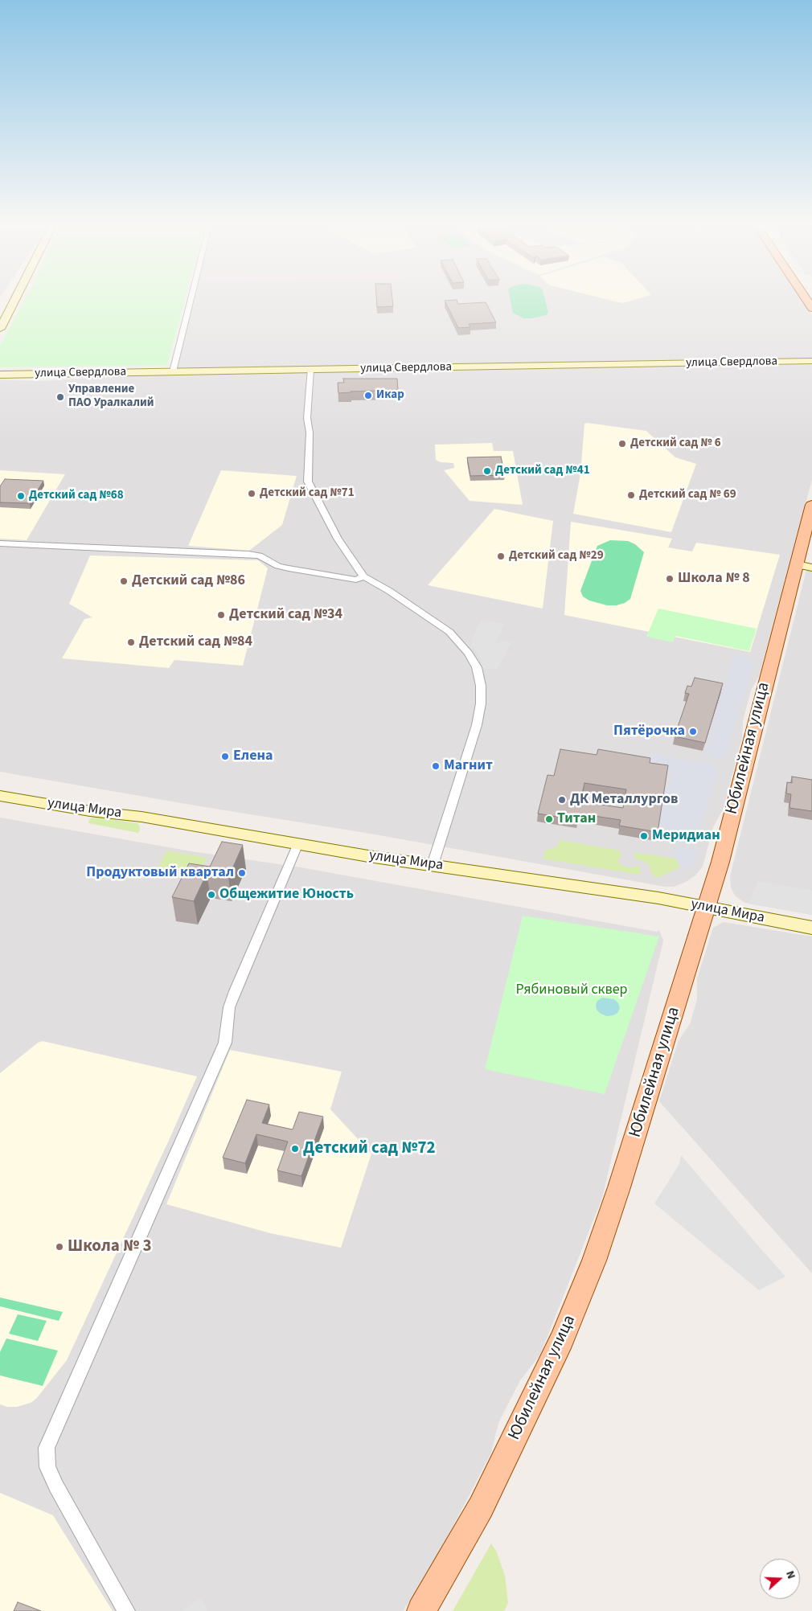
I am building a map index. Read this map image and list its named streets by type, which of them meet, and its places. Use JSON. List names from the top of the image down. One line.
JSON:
{"streets":{"main road":["улица Свердлова","Юбилейная улица","улица Мира"]},"crossings":[["Юбилейная улица","улица Мира"]],"parks":["Рябиновый сквер"],"places":["Икар","Управление ПАО Уралкалий","Детский сад № 6","Детский сад №41","Детский сад №71","Детский сад № 69","Детский сад №68","Детский сад №29","Школа № 8","Детский сад №86","Детский сад №34","Детский сад №84","Пятёрочка","Елена","Магнит","ДК Металлургов","Титан","Меридиан","Продуктовый квартал","Общежитие Юность","Детский сад №72","Школа № 3"],"north":"right"}
